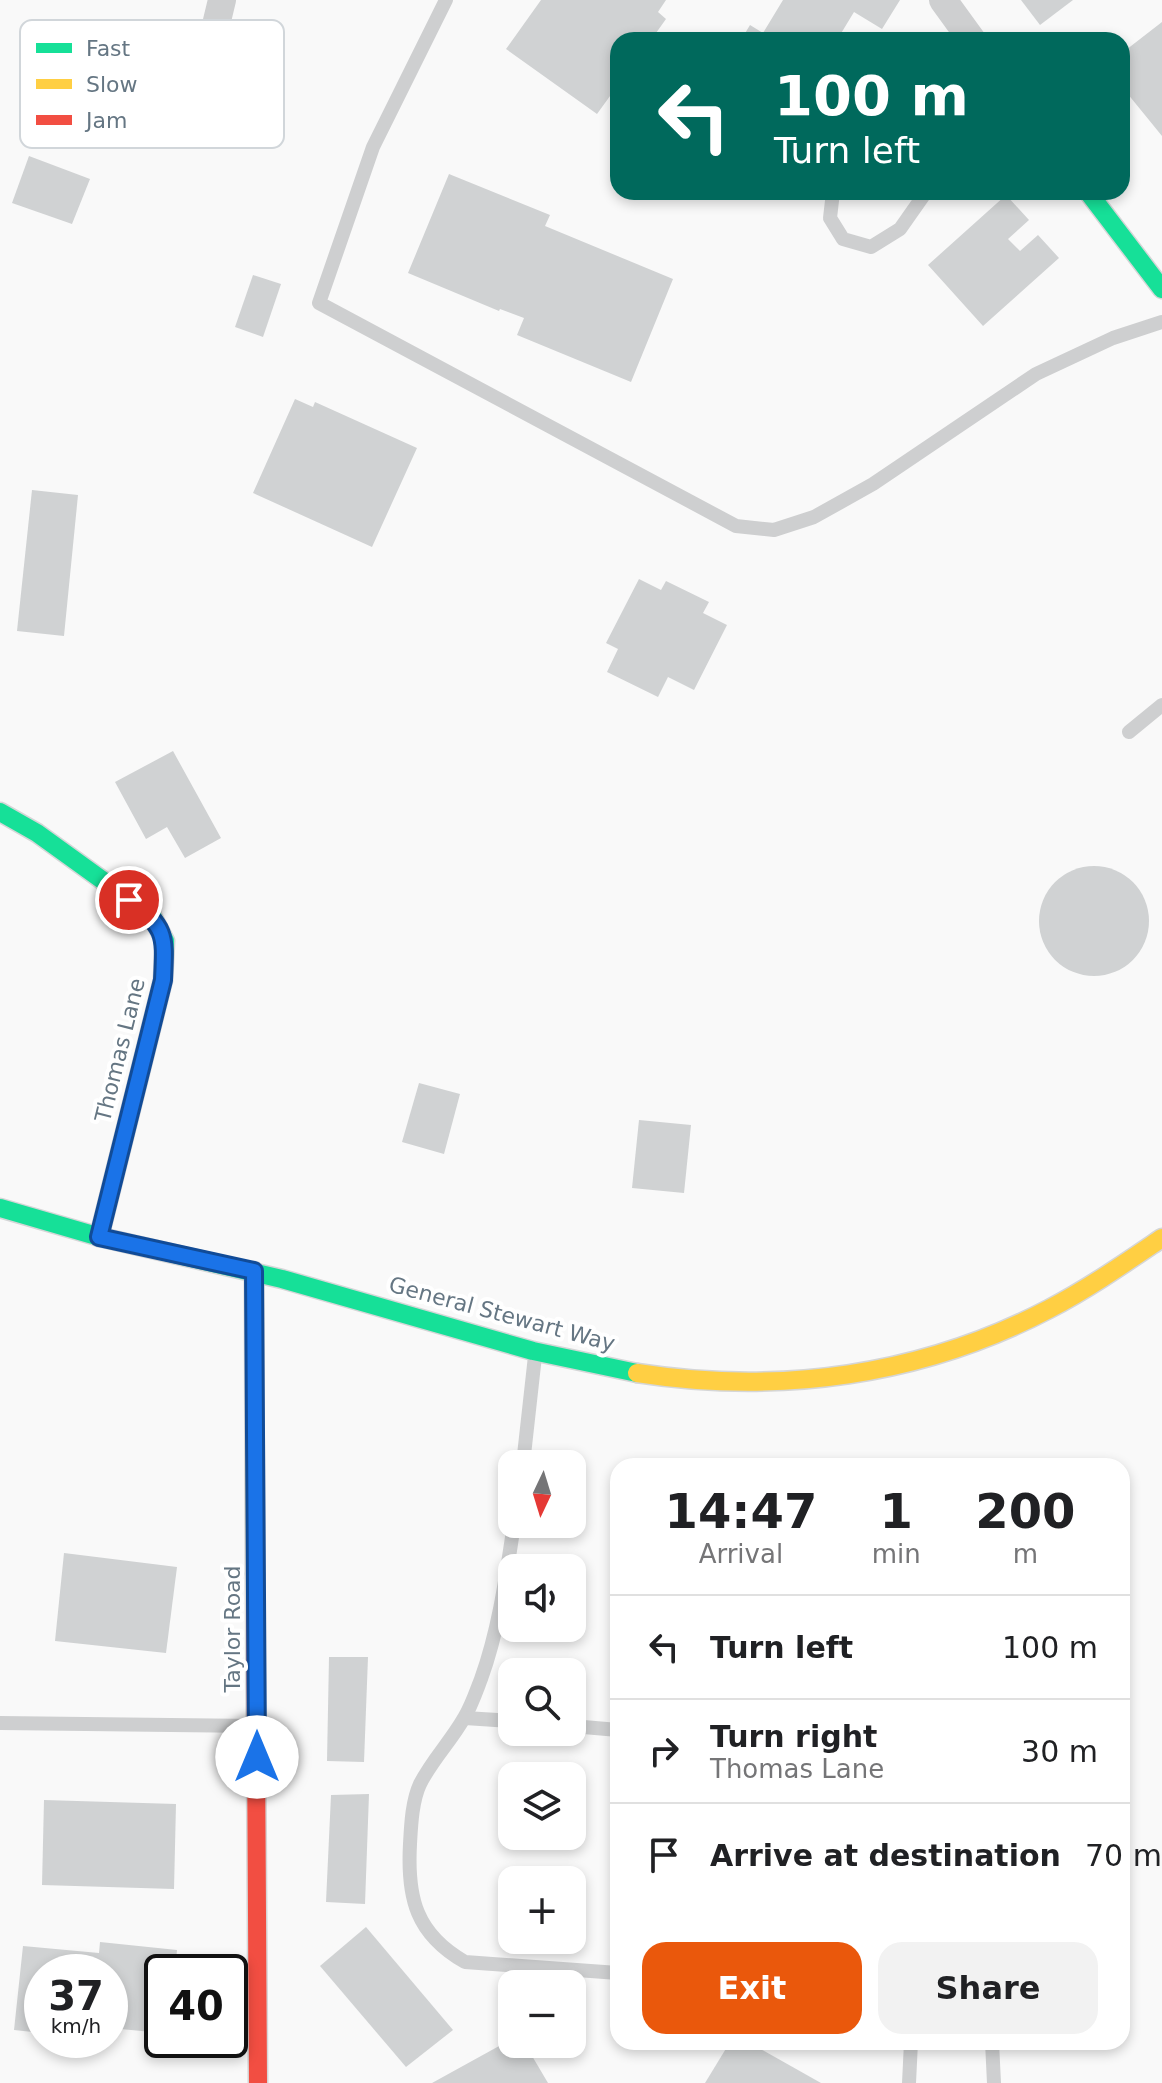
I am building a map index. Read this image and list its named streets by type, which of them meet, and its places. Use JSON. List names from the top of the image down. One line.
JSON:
{"streets":{"street":["Thomas Lane","General Stewart Way","Taylor Road"]},"crossings":[["Thomas Lane","General Stewart Way"],["General Stewart Way","Taylor Road"]],"legend":["Fast","Slow","Jam"],"north":"bottom","page":{"turn":["100 m","Turn left"],"map_buttons":["+","−"],"eta":["14:47","Arrival","1","min","200","m"],"list":[{"name":"Turn left","value":"100 m"},{"name":"Turn right","note":"Thomas Lane","value":"30 m"},{"name":"Arrive at destination","value":"70 m"}],"buttons":["Exit","Share"],"speed":"37 km/h","limit":"40"}}
